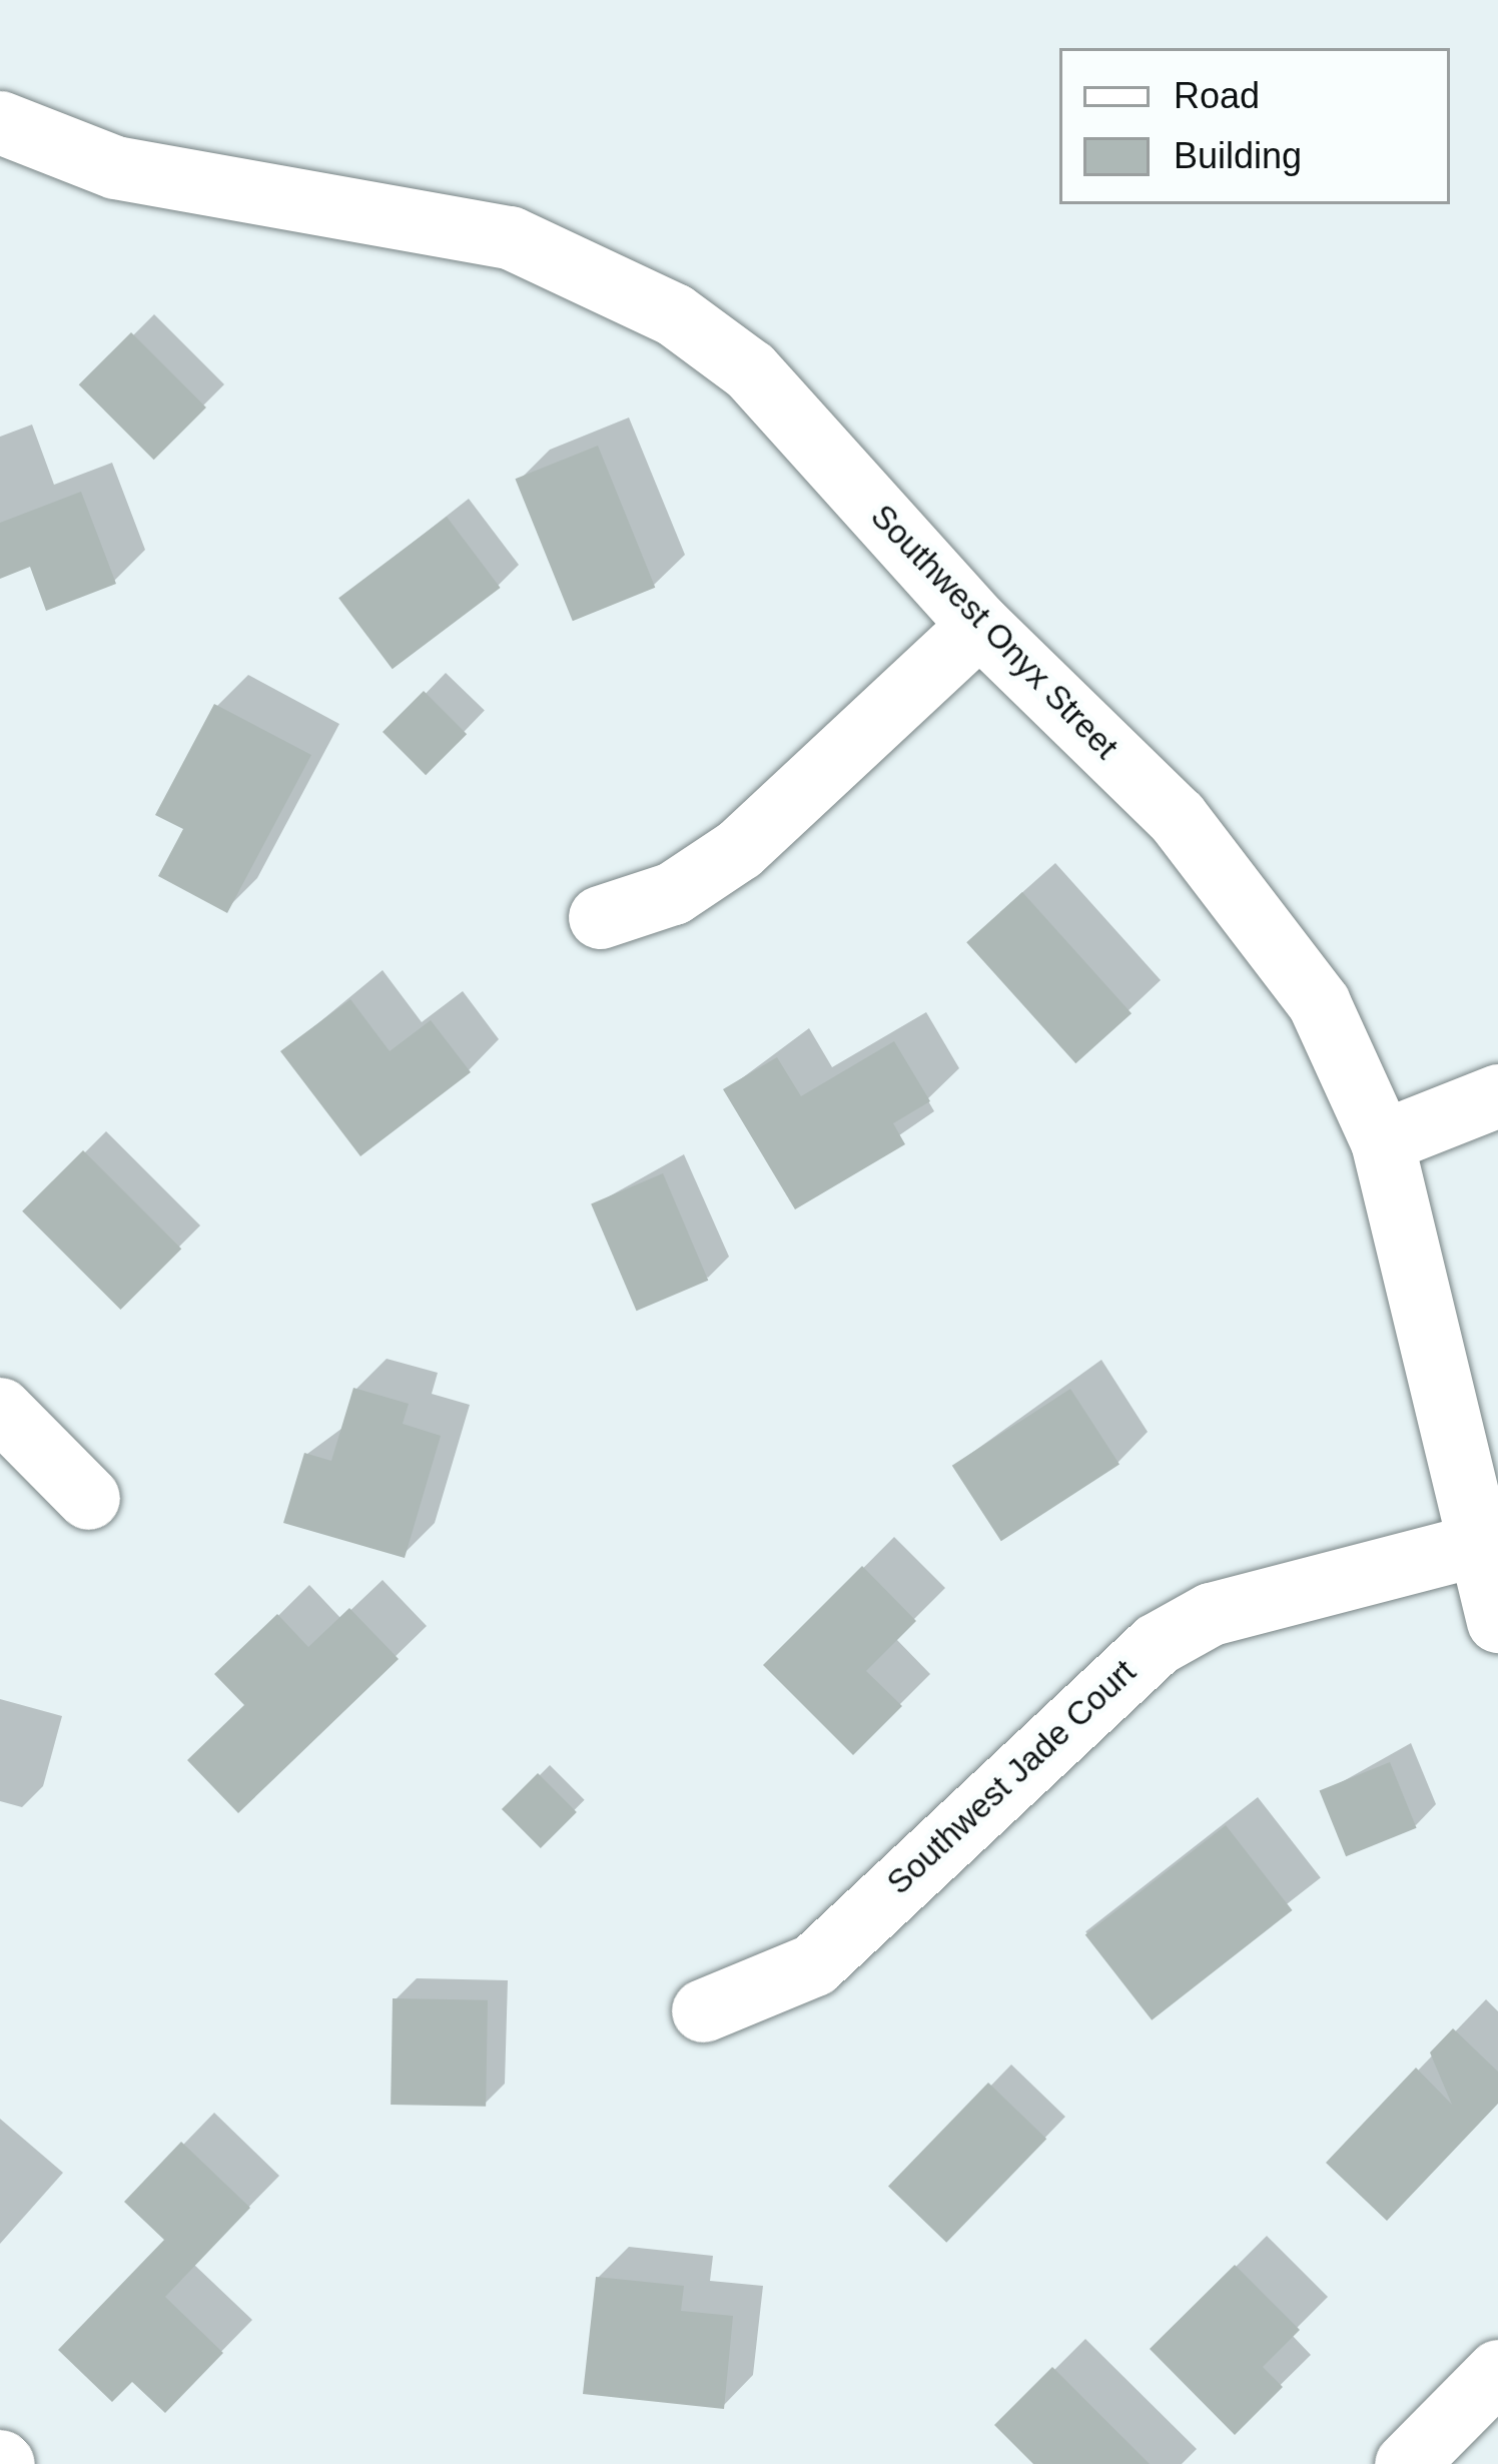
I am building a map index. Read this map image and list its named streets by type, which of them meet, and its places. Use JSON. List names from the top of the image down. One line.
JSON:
{"streets":{"street":["Southwest Onyx Street","Southwest Jade Court"]},"crossings":[["Southwest Onyx Street","Southwest Jade Court"]],"legend":["Road","Building"]}
